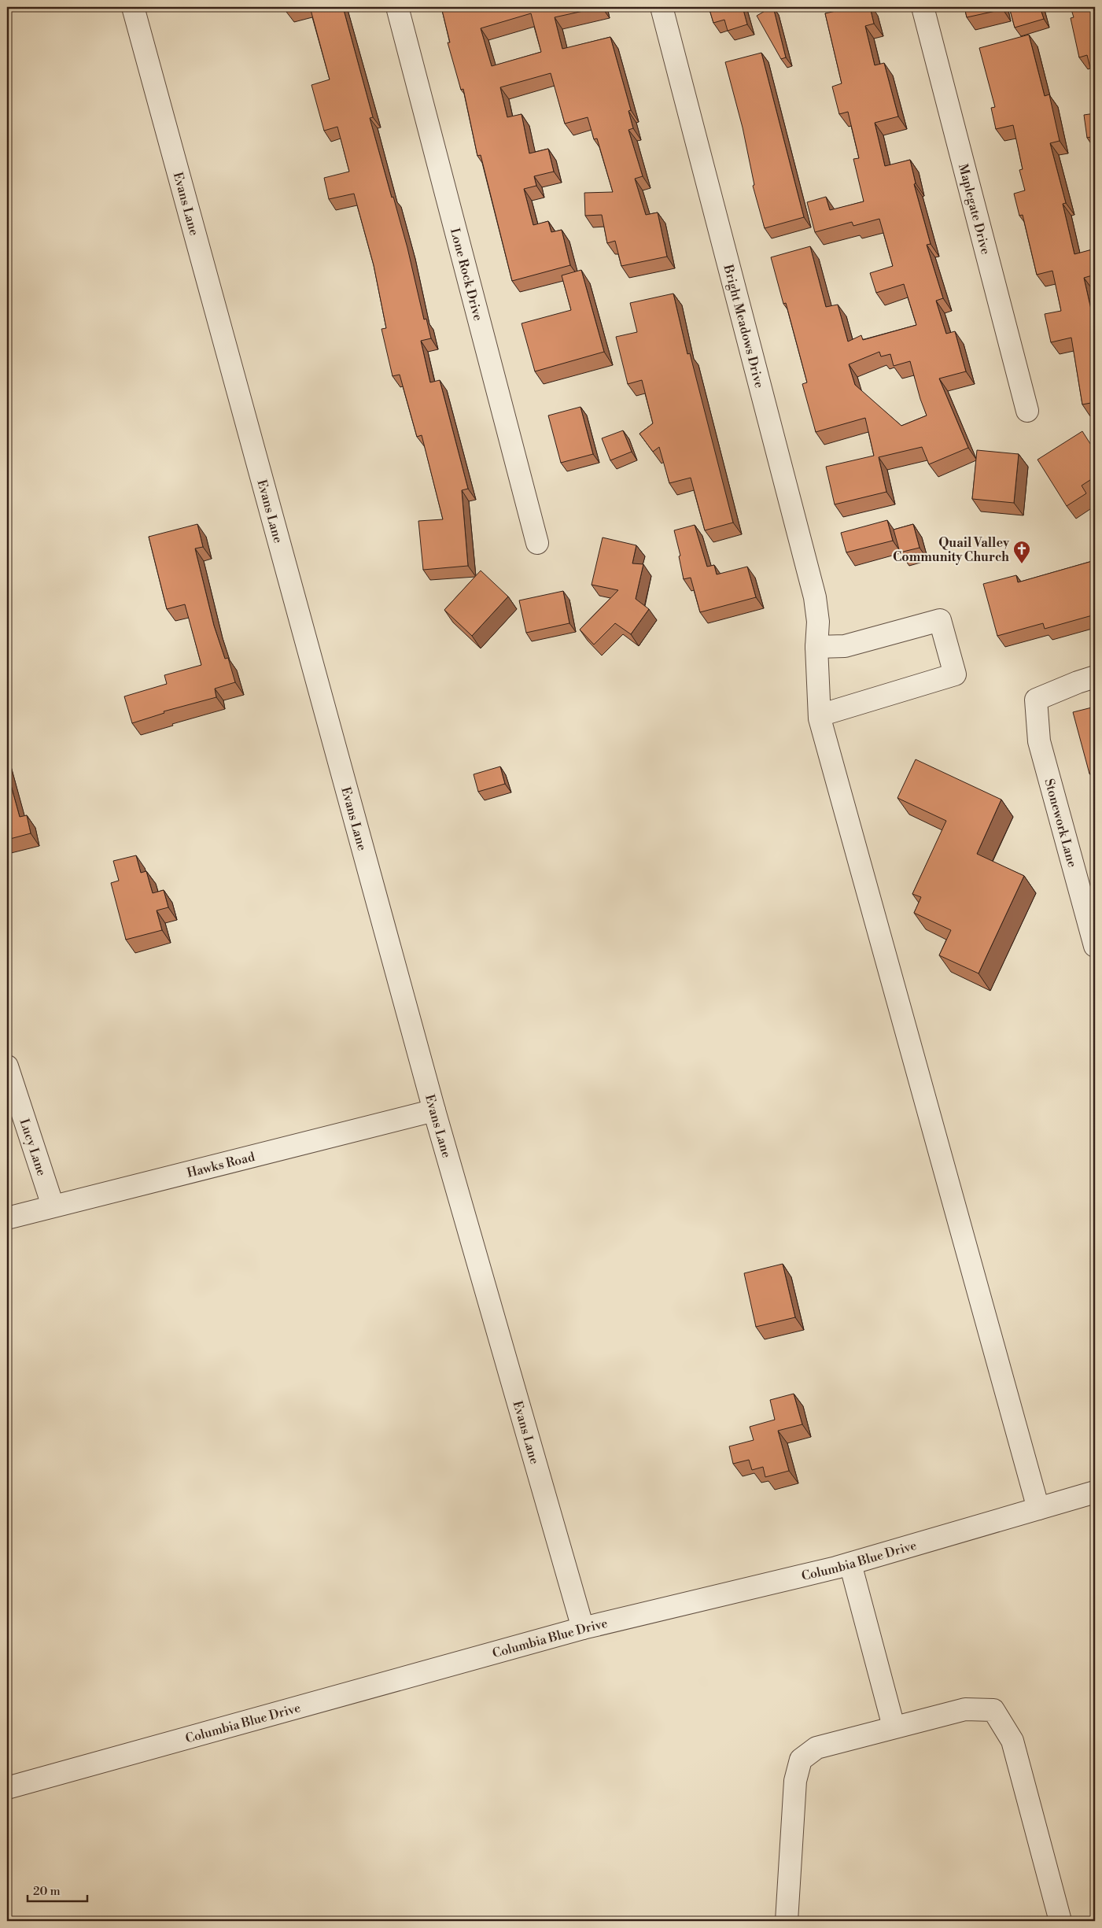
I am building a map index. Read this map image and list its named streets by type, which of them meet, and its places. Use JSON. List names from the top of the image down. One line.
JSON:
{"streets":{"street":["Evans Lane","Maplegate Drive","Lone Rock Drive","Bright Meadows Drive","Stonework Lane","Lucy Lane","Hawks Road","Columbia Blue Drive"]},"crossings":[["Evans Lane","Hawks Road"],["Evans Lane","Columbia Blue Drive"],["Bright Meadows Drive","Columbia Blue Drive"],["Lucy Lane","Hawks Road"]],"places":{"church":["Quail Valley Community Church"]},"scale_bar":"20 m"}
